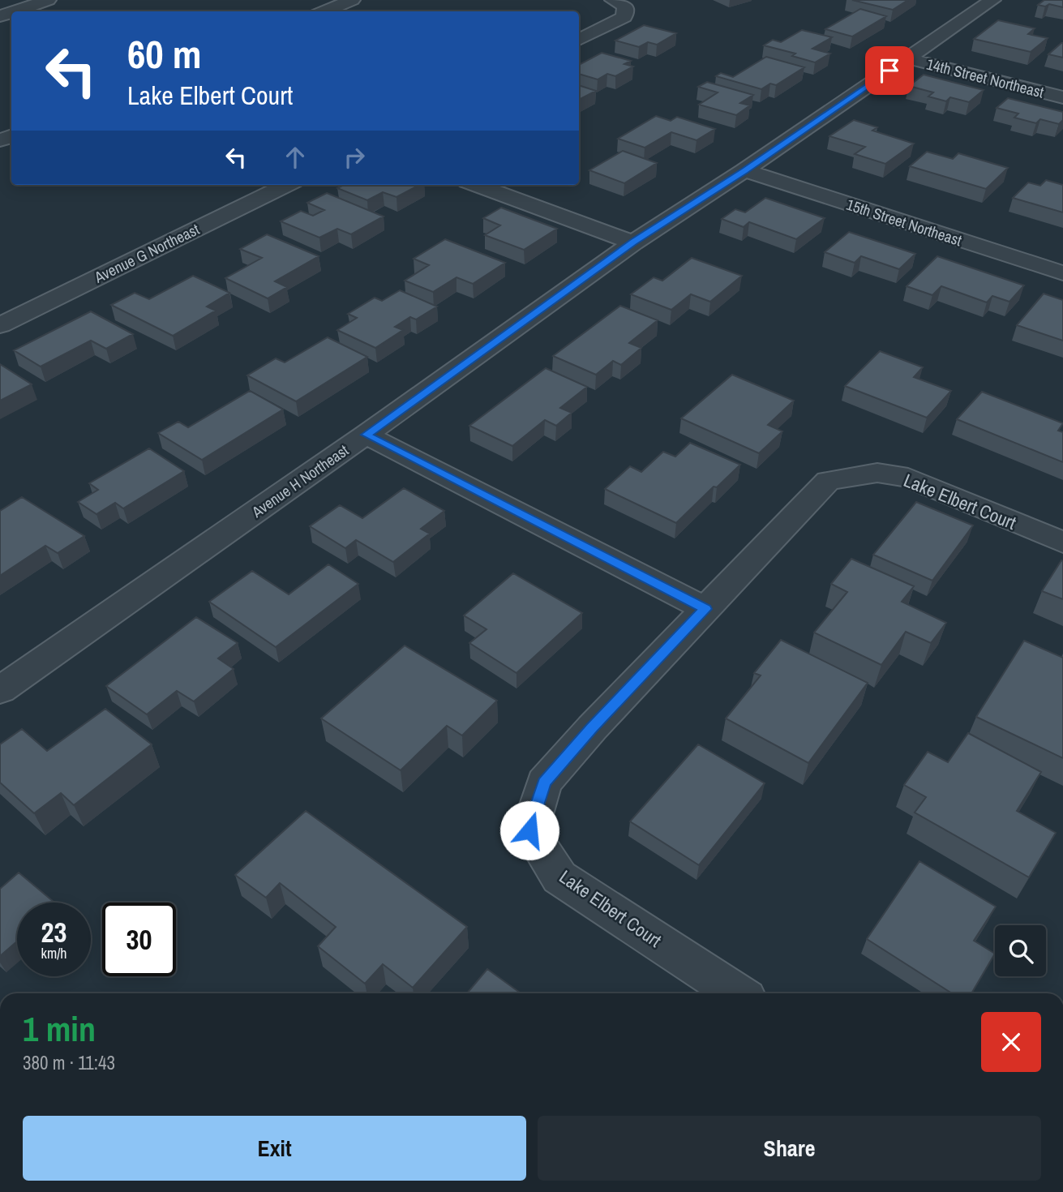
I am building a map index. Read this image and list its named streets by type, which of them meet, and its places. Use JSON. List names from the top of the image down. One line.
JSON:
{"streets":{"street":["14th Street Northeast","15th Street Northeast","Avenue G Northeast","Avenue H Northeast","Lake Elbert Court"]},"crossings":[["14th Street Northeast","Avenue H Northeast"],["15th Street Northeast","Avenue H Northeast"]],"page":{"turn":["60 m","Lake Elbert Court"],"speed":"23 km/h","limit":"30","heading":["1 min","380 m · 11:43"],"buttons":["Exit","Share"]}}
